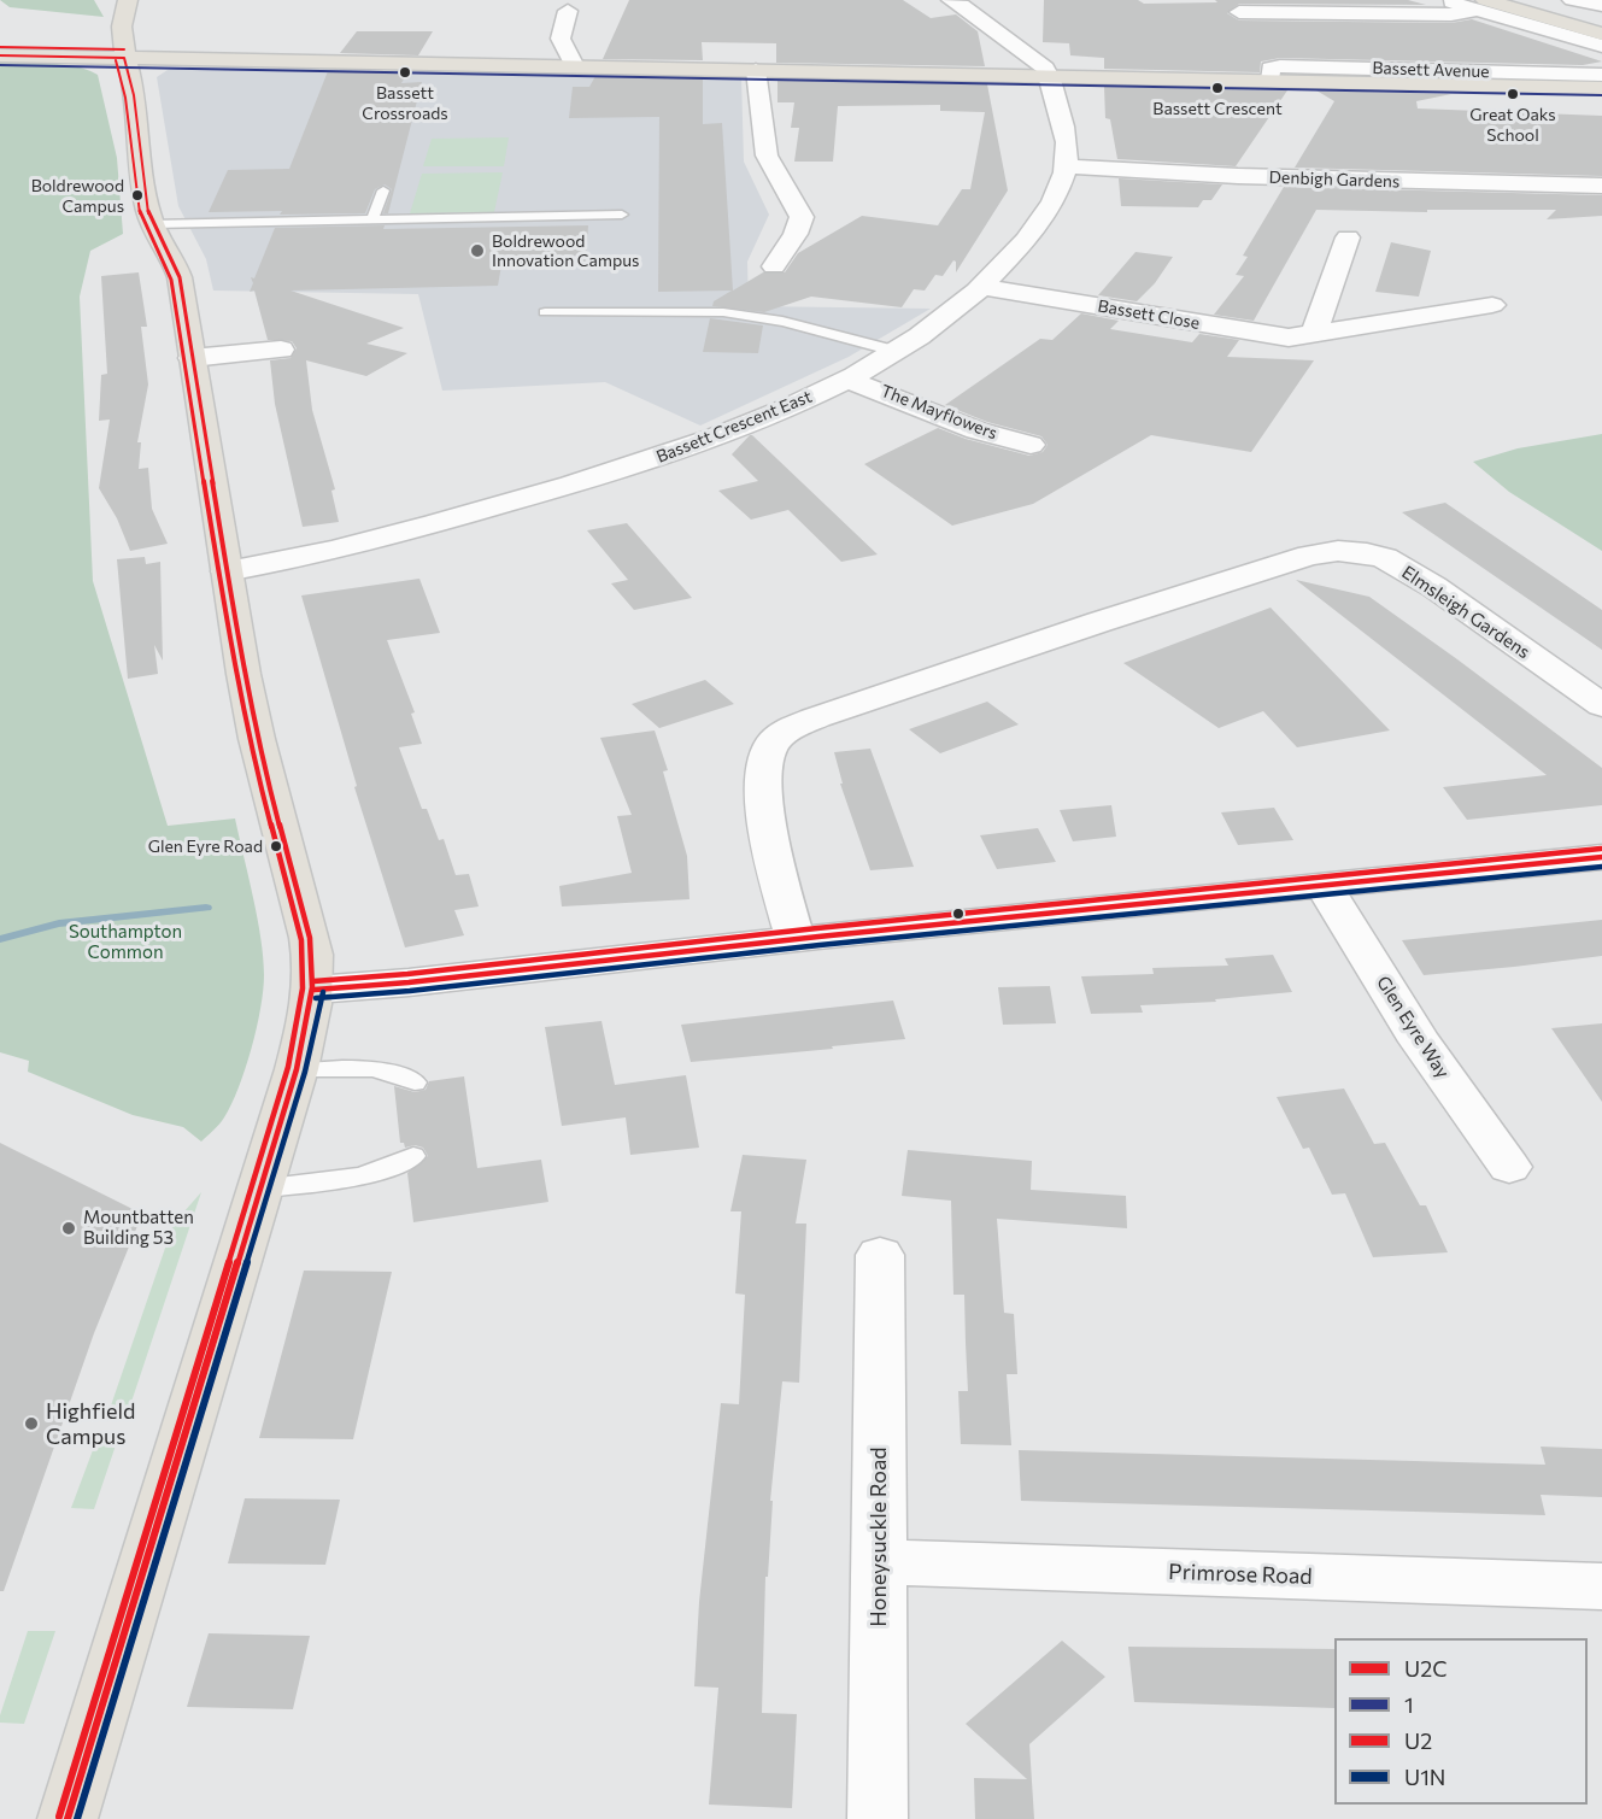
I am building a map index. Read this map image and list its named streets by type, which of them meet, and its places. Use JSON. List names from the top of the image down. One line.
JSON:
{"streets":{"main road":["Bassett Avenue"],"street":["Denbigh Gardens","Bassett Close","The Mayflowers","Bassett Crescent East","Elmsleigh Gardens","Glen Eyre Way","Honeysuckle Road","Primrose Road"]},"crossings":[["Bassett Avenue","Bassett Crescent East"],["Denbigh Gardens","Bassett Crescent East"],["Bassett Close","Bassett Crescent East"],["The Mayflowers","Bassett Crescent East"],["Honeysuckle Road","Primrose Road"]],"parks":["Southampton Common"],"places":["Bassett Crossroads","Bassett Crescent","Great Oaks School","Boldrewood Campus","Boldrewood Innovation Campus","Glen Eyre Road","Mountbatten Building 53","Highfield Campus"],"lines":["transit line U2","transit line U2C","transit line 1","transit line U1N"],"legend":["U2C","1","U2","U1N"]}
